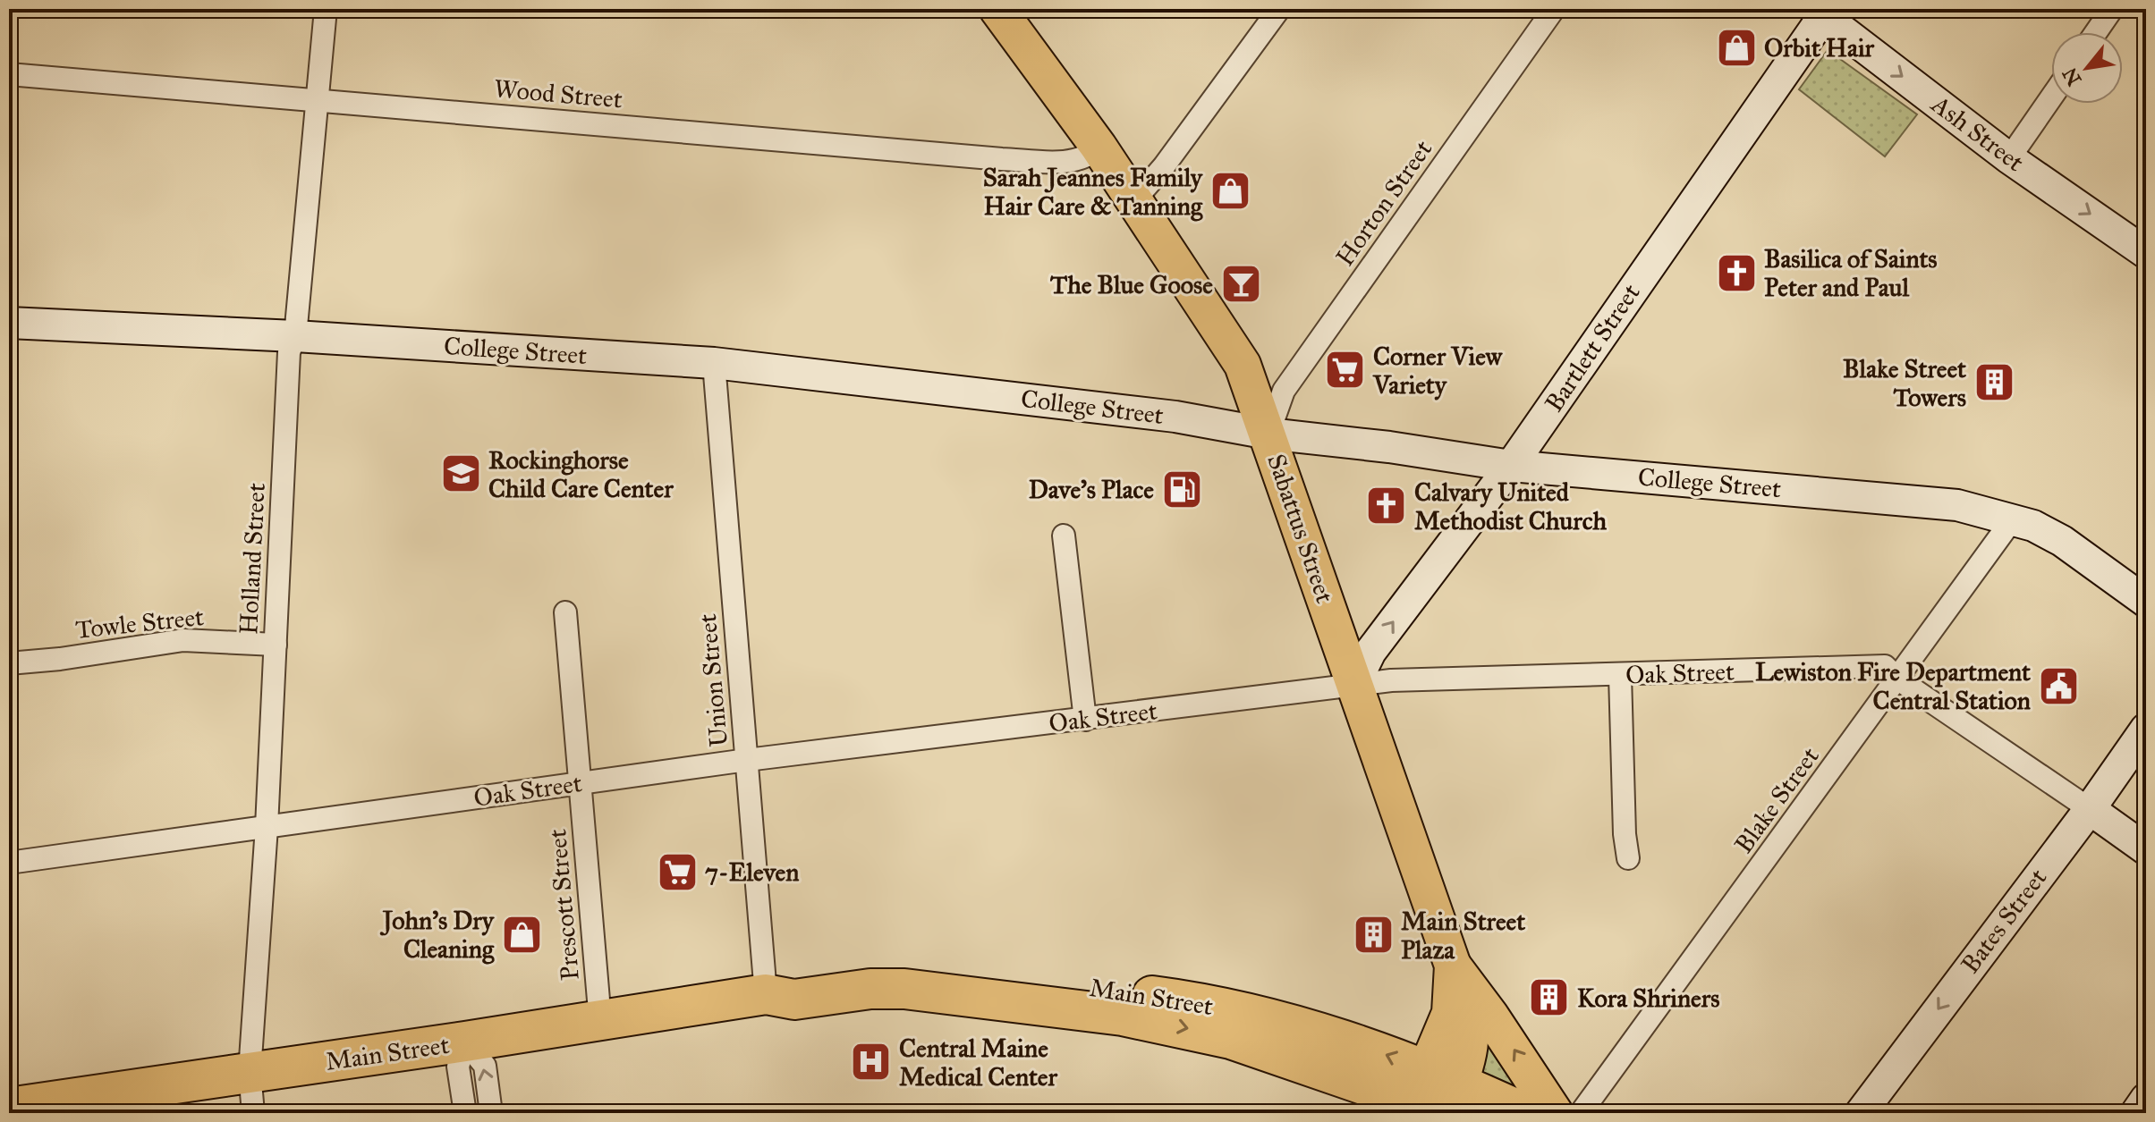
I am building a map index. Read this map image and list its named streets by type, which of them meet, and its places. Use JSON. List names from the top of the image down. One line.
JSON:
{"streets":{"highway":["Main Street"],"main road":["Sabattus Street"],"street":["Wood Street","Ash Street","Horton Street","Bartlett Street","College Street","Holland Street","Towle Street","Oak Street","Union Street","Blake Street","Prescott Street","Bates Street"]},"crossings":[["Wood Street","Sabattus Street"],["Wood Street","Holland Street"],["Ash Street","Bartlett Street"],["Horton Street","College Street"],["Horton Street","Sabattus Street"],["Bartlett Street","College Street"],["Bartlett Street","Sabattus Street"],["Bartlett Street","Oak Street"],["College Street","Sabattus Street"],["College Street","Holland Street"],["College Street","Union Street"],["College Street","Blake Street"],["Sabattus Street","Oak Street"],["Sabattus Street","Main Street"],["Holland Street","Towle Street"],["Holland Street","Oak Street"],["Holland Street","Main Street"],["Oak Street","Union Street"],["Oak Street","Blake Street"],["Oak Street","Prescott Street"],["Oak Street","Bates Street"],["Union Street","Main Street"],["Prescott Street","Main Street"]],"one_way":["Ash Street","Bates Street"],"places":{"shop":["Orbit Hair","Sarah Jeannes Family Hair Care & Tanning","John's Dry Cleaning"],"church":["Basilica of Saints Peter and Paul","Calvary United Methodist Church"],"bar":["The Blue Goose"],"supermarket":["Corner View Variety","7-Eleven"],"building":["Blake Street Towers","Main Street Plaza","Kora Shriners"],"school or university":["Rockinghorse Child Care Center"],"fuel station":["Dave's Place"],"public building":["Lewiston Fire Department Central Station"],"hospital":["Central Maine Medical Center"]},"north":"bottom left"}
